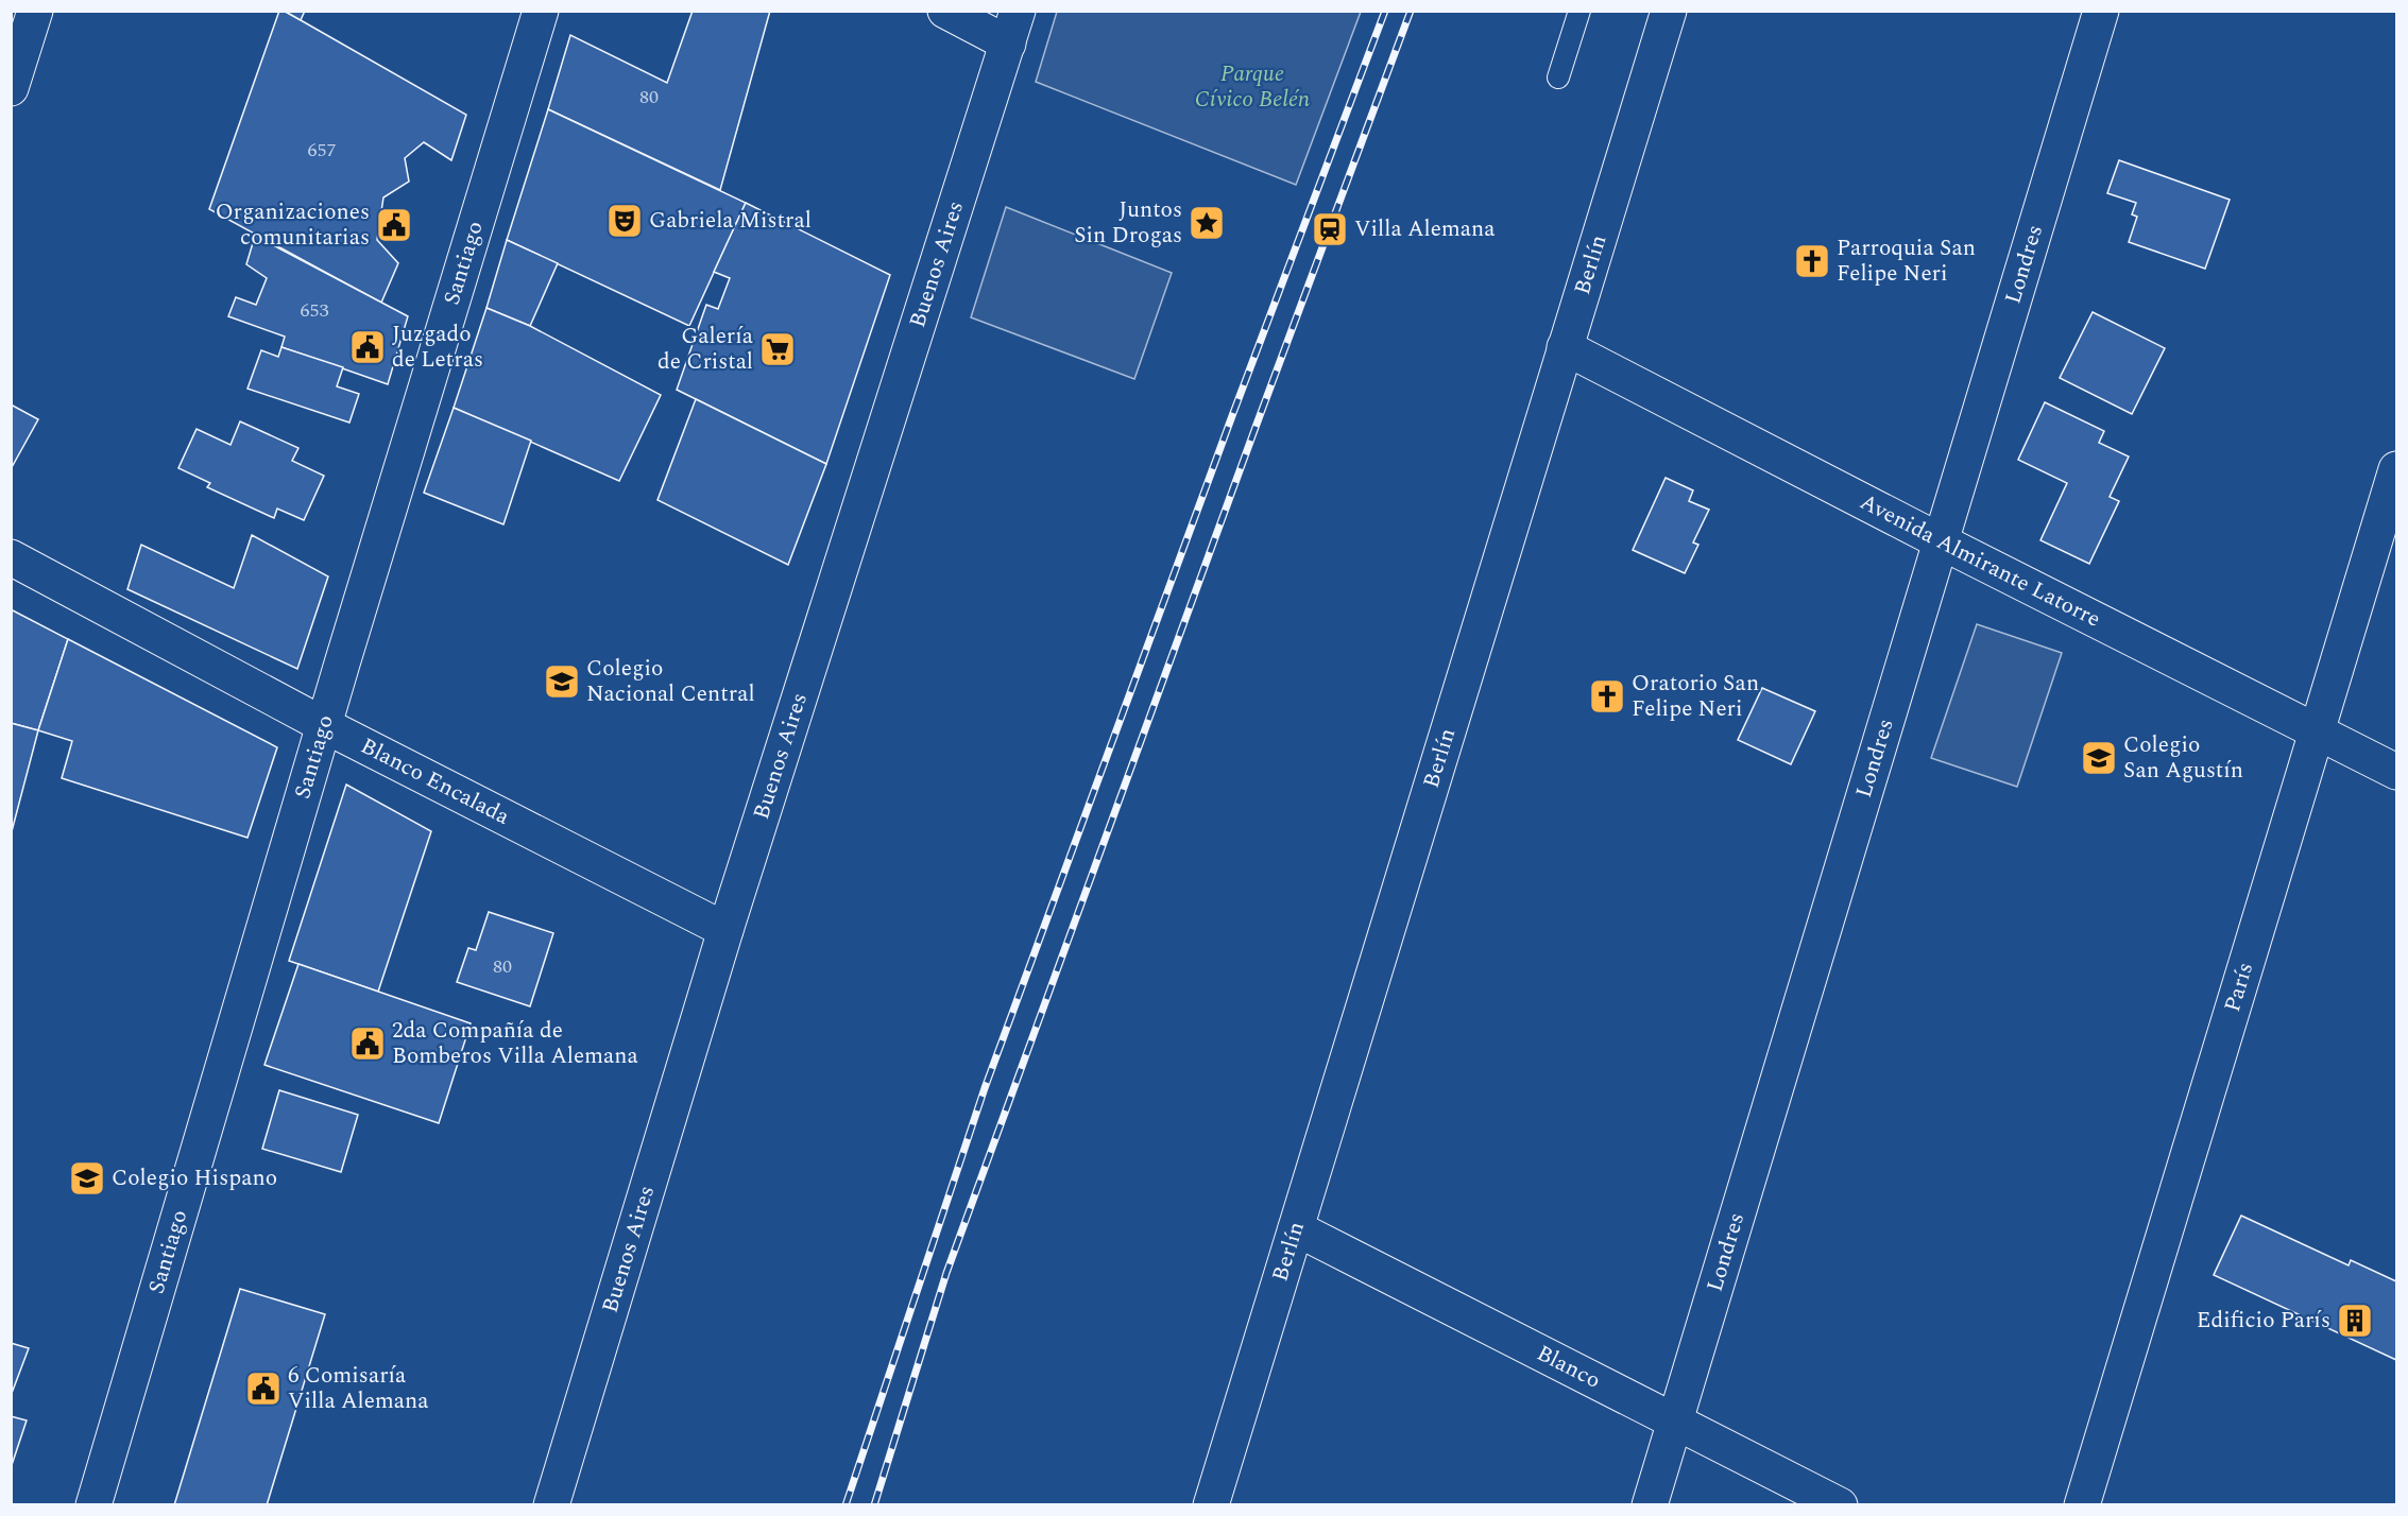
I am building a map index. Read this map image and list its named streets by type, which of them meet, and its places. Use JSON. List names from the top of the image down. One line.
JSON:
{"streets":{"street":["Santiago","Berlín","Londres","Buenos Aires","Avenida Almirante Latorre","Blanco Encalada","París","Blanco"]},"crossings":[["Santiago","Blanco Encalada"],["Berlín","Avenida Almirante Latorre"],["Berlín","Blanco"],["Londres","Avenida Almirante Latorre"],["Londres","Blanco"],["Buenos Aires","Blanco Encalada"],["Avenida Almirante Latorre","París"]],"parks":["Parque Cívico Belén"],"places":{"theatre":["Gabriela Mistral"],"place":["Juntos Sin Drogas"],"public building":["Organizaciones comunitarias","Juzgado de Letras","2da Compañía de Bomberos Villa Alemana","6 Comisaría Villa Alemana"],"station":["Villa Alemana"],"church":["Parroquia San Felipe Neri","Oratorio San Felipe Neri"],"supermarket":["Galería de Cristal"],"school or university":["Colegio Nacional Central","Colegio San Agustín","Colegio Hispano"],"building":["Edificio París"]},"house_numbers":["80","657","653","80"]}
